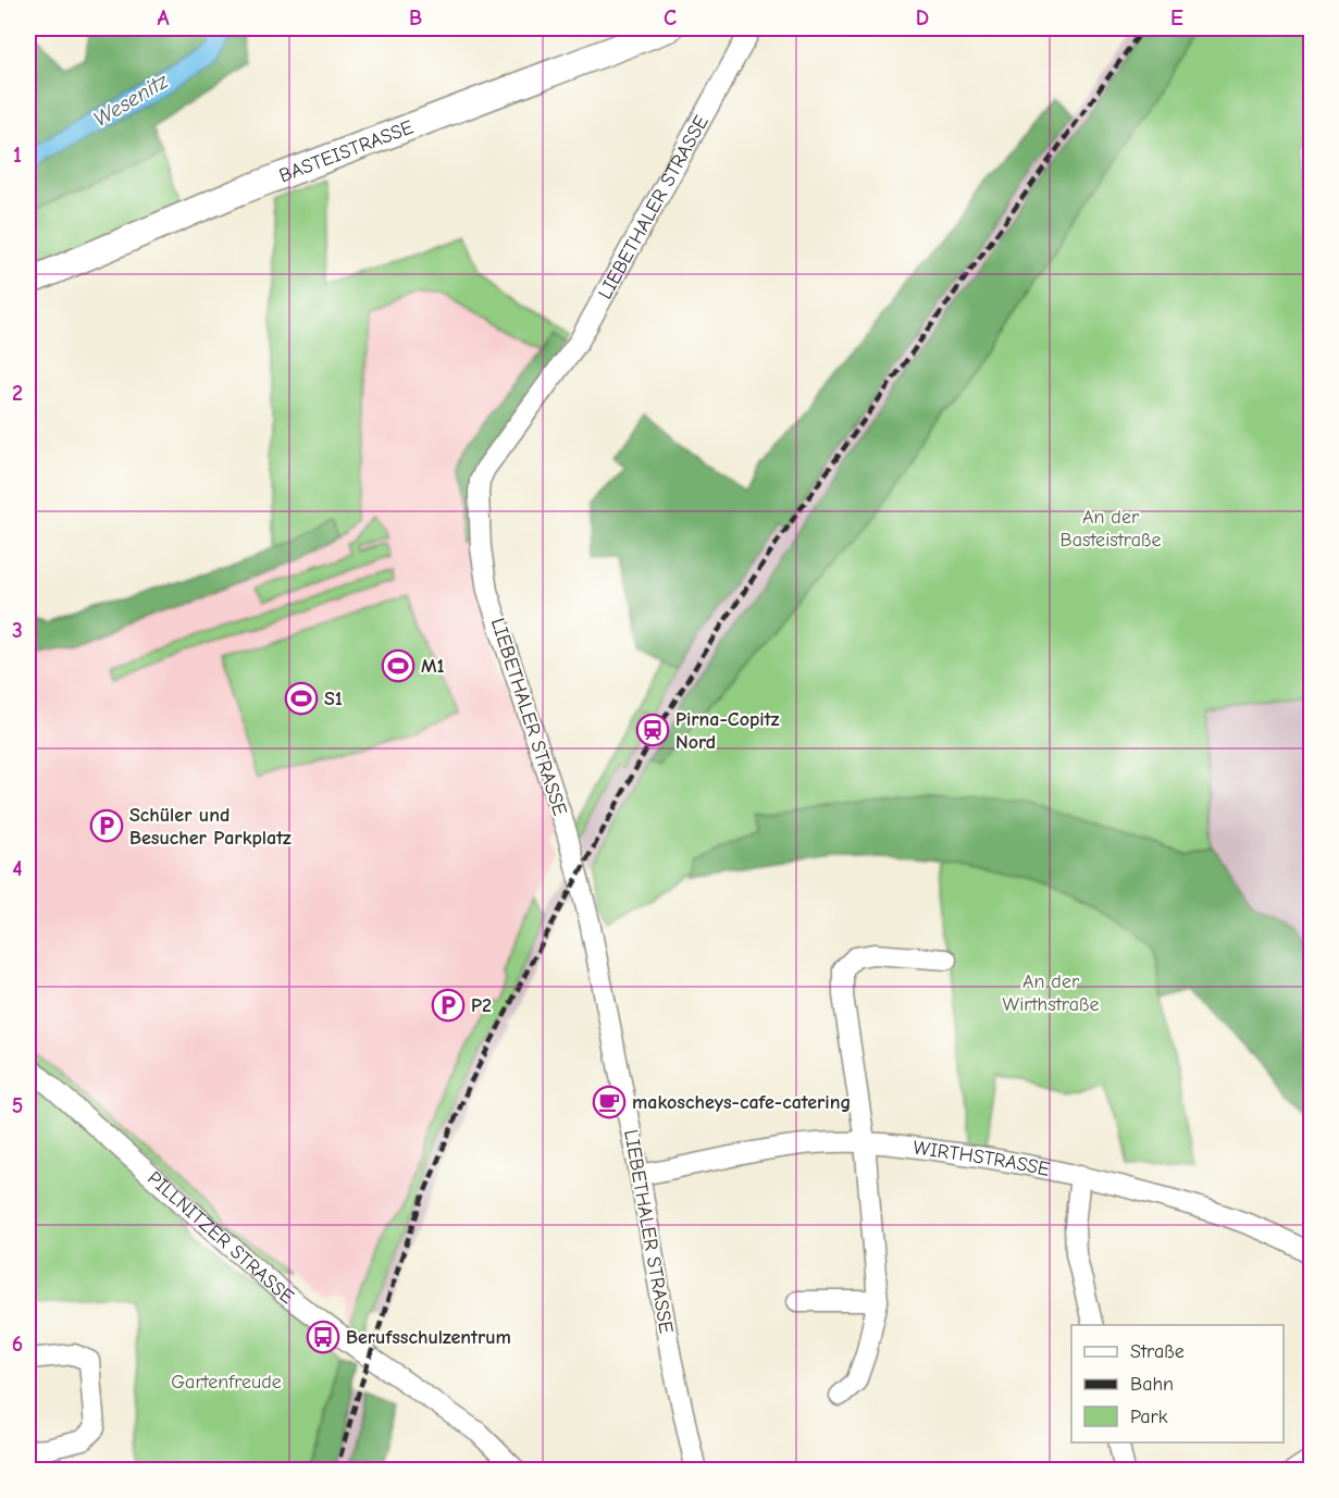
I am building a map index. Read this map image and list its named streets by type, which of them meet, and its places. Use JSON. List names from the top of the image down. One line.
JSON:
{"streets":{"main road":["BASTEISTRASSE"],"street":["LIEBETHALER STRASSE","WIRTHSTRASSE","PILLNITZER STRASSE"]},"crossings":[["LIEBETHALER STRASSE","WIRTHSTRASSE"]],"water":["Wesenitz"],"parks":["An der Basteistraße","An der Wirthstraße","Gartenfreude"],"places":{"sports":["M1","S1"],"station":["Pirna-Copitz Nord"],"parking":["Schüler und Besucher Parkplatz","P2"],"cafe":["makoscheys-cafe-catering"],"bus stop":["Berufsschulzentrum"]},"legend":["Straße","Bahn","Park"],"grid":{"columns":["A","B","C","D","E"],"rows":["1","2","3","4","5","6"]}}
